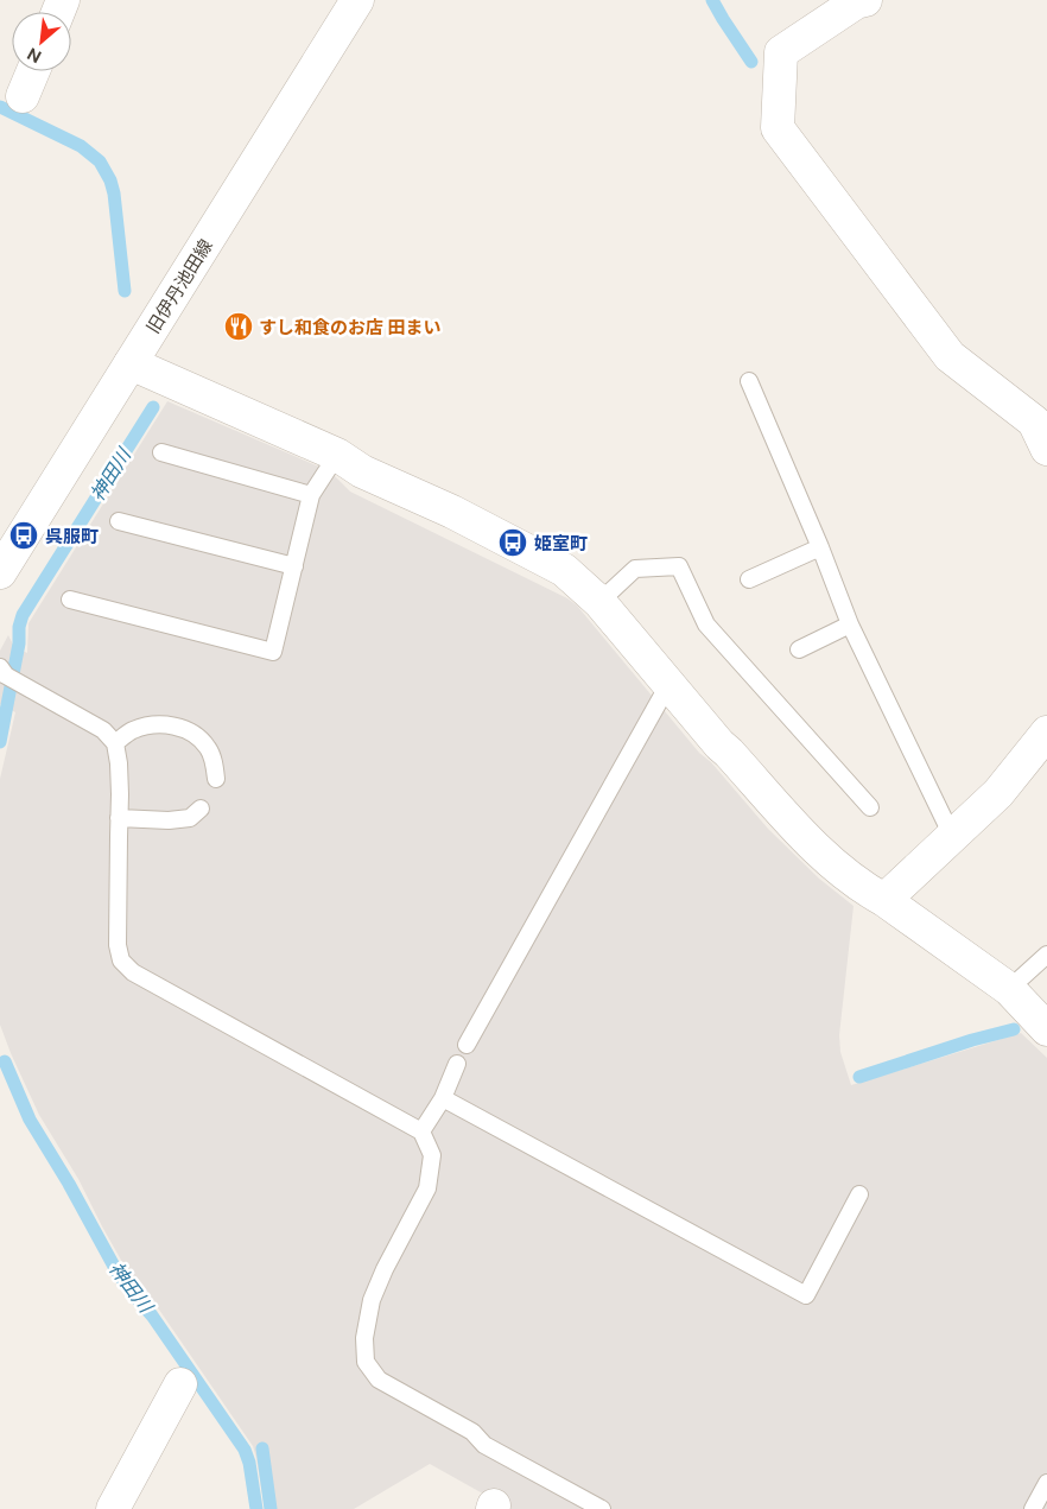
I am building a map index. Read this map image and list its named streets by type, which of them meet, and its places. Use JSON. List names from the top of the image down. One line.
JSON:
{"streets":{"street":["旧伊丹池田線"]},"water":["神田川"],"places":{"restaurant":["すし和食のお店 田まい"],"bus stop":["呉服町","姫室町"]},"north":"bottom left"}
